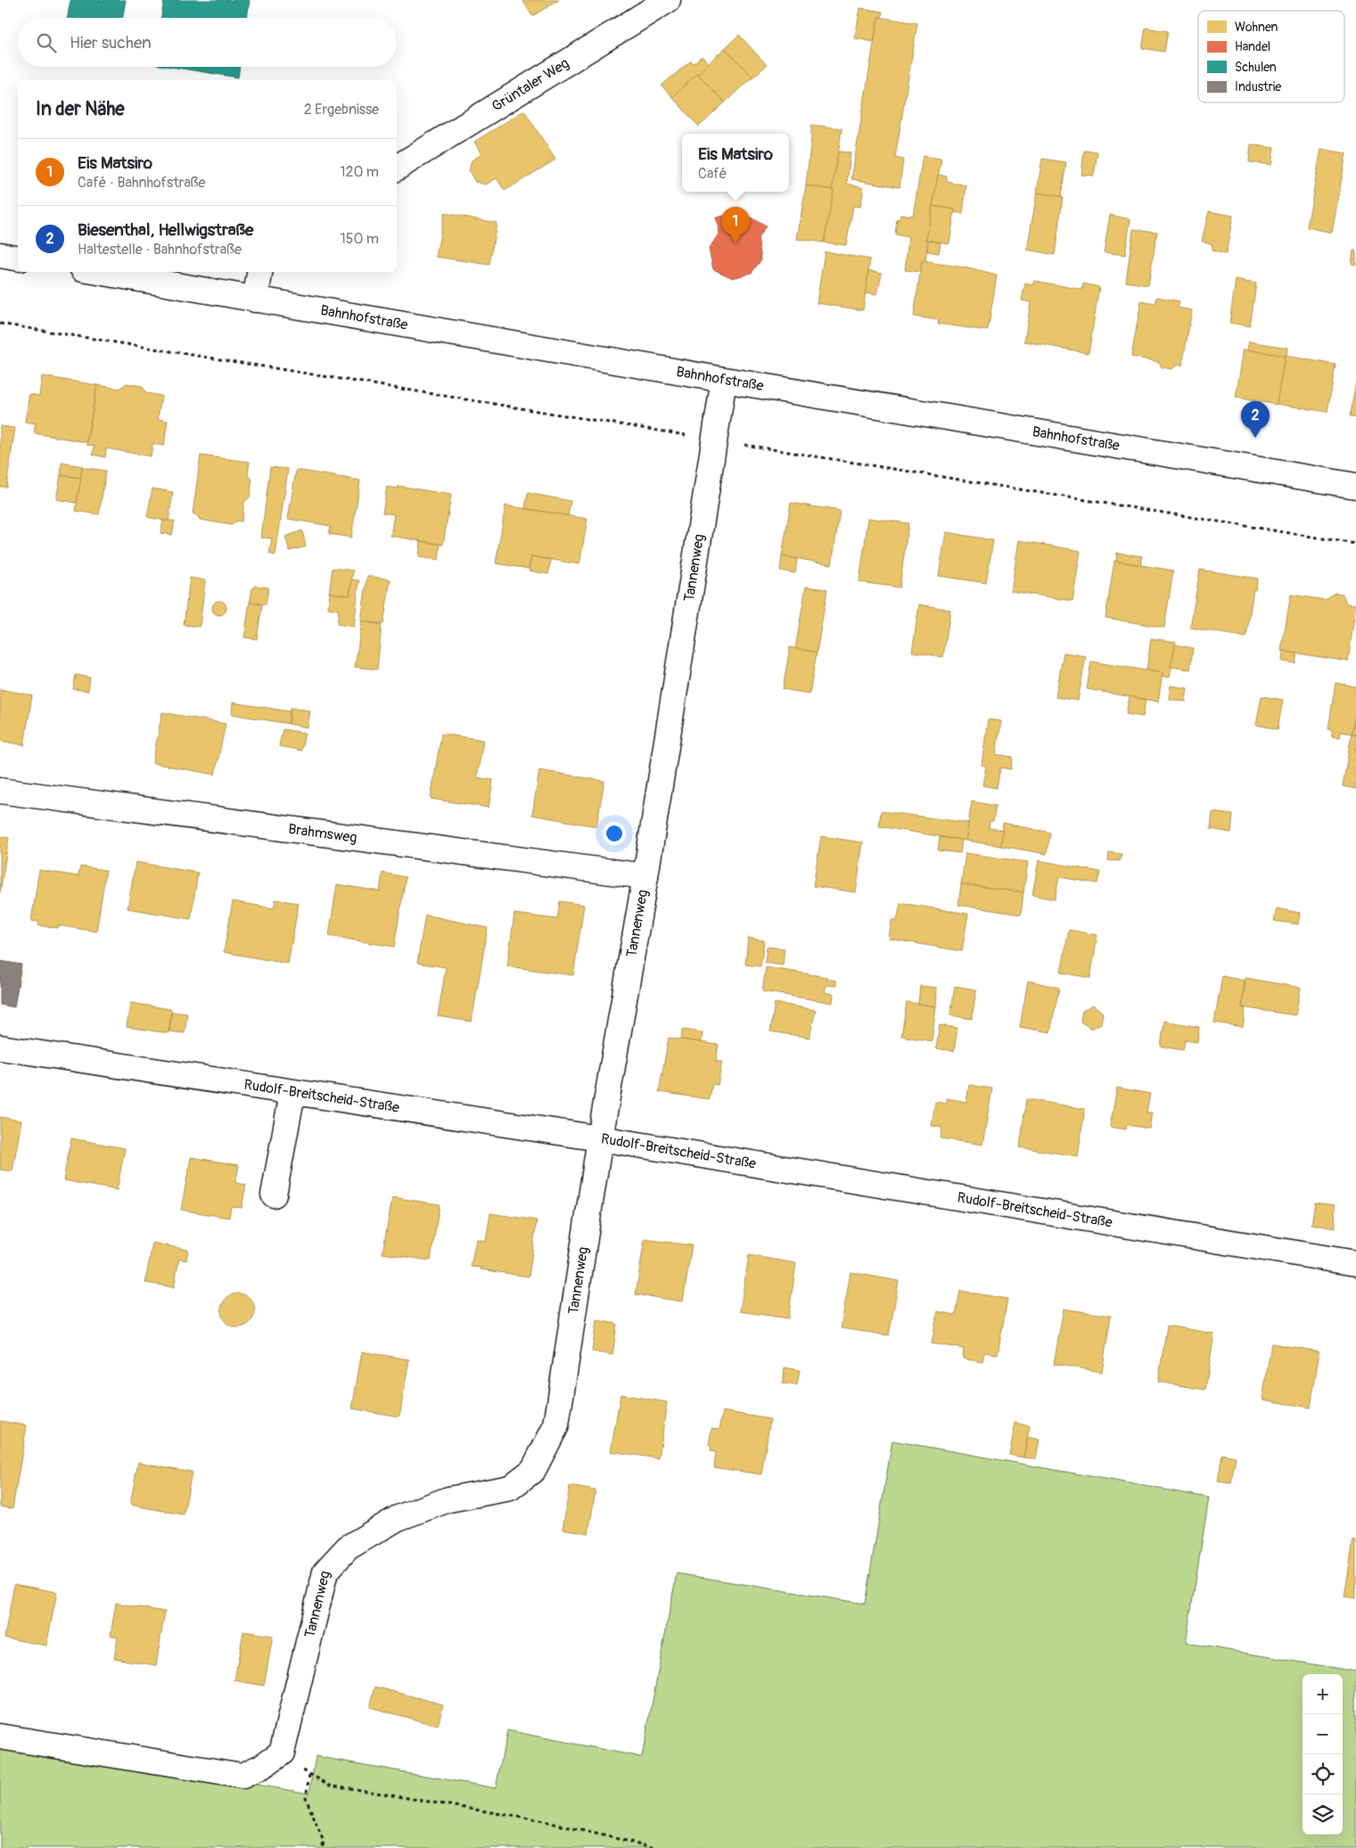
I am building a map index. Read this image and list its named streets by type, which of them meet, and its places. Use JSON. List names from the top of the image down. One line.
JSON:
{"streets":{"street":["Grüntaler Weg","Bahnhofstraße","Tannenweg","Brahmsweg","Rudolf-Breitscheid-Straße"]},"crossings":[["Bahnhofstraße","Tannenweg"],["Tannenweg","Brahmsweg"],["Tannenweg","Rudolf-Breitscheid-Straße"]],"legend":["Wohnen","Handel","Schulen","Industrie"],"page":{"search":"Hier suchen","heading":["In der Nähe","2 Ergebnisse"],"popup":["Eis Matsiro","Café"],"list":[{"mark":"1","name":"Eis Matsiro","note":"Café · Bahnhofstraße","value":"120 m"},{"mark":"2","name":"Biesenthal, Hellwigstraße","note":"Haltestelle · Bahnhofstraße","value":"150 m"}],"pins":["1","2"],"map_buttons":["+","−"]}}
